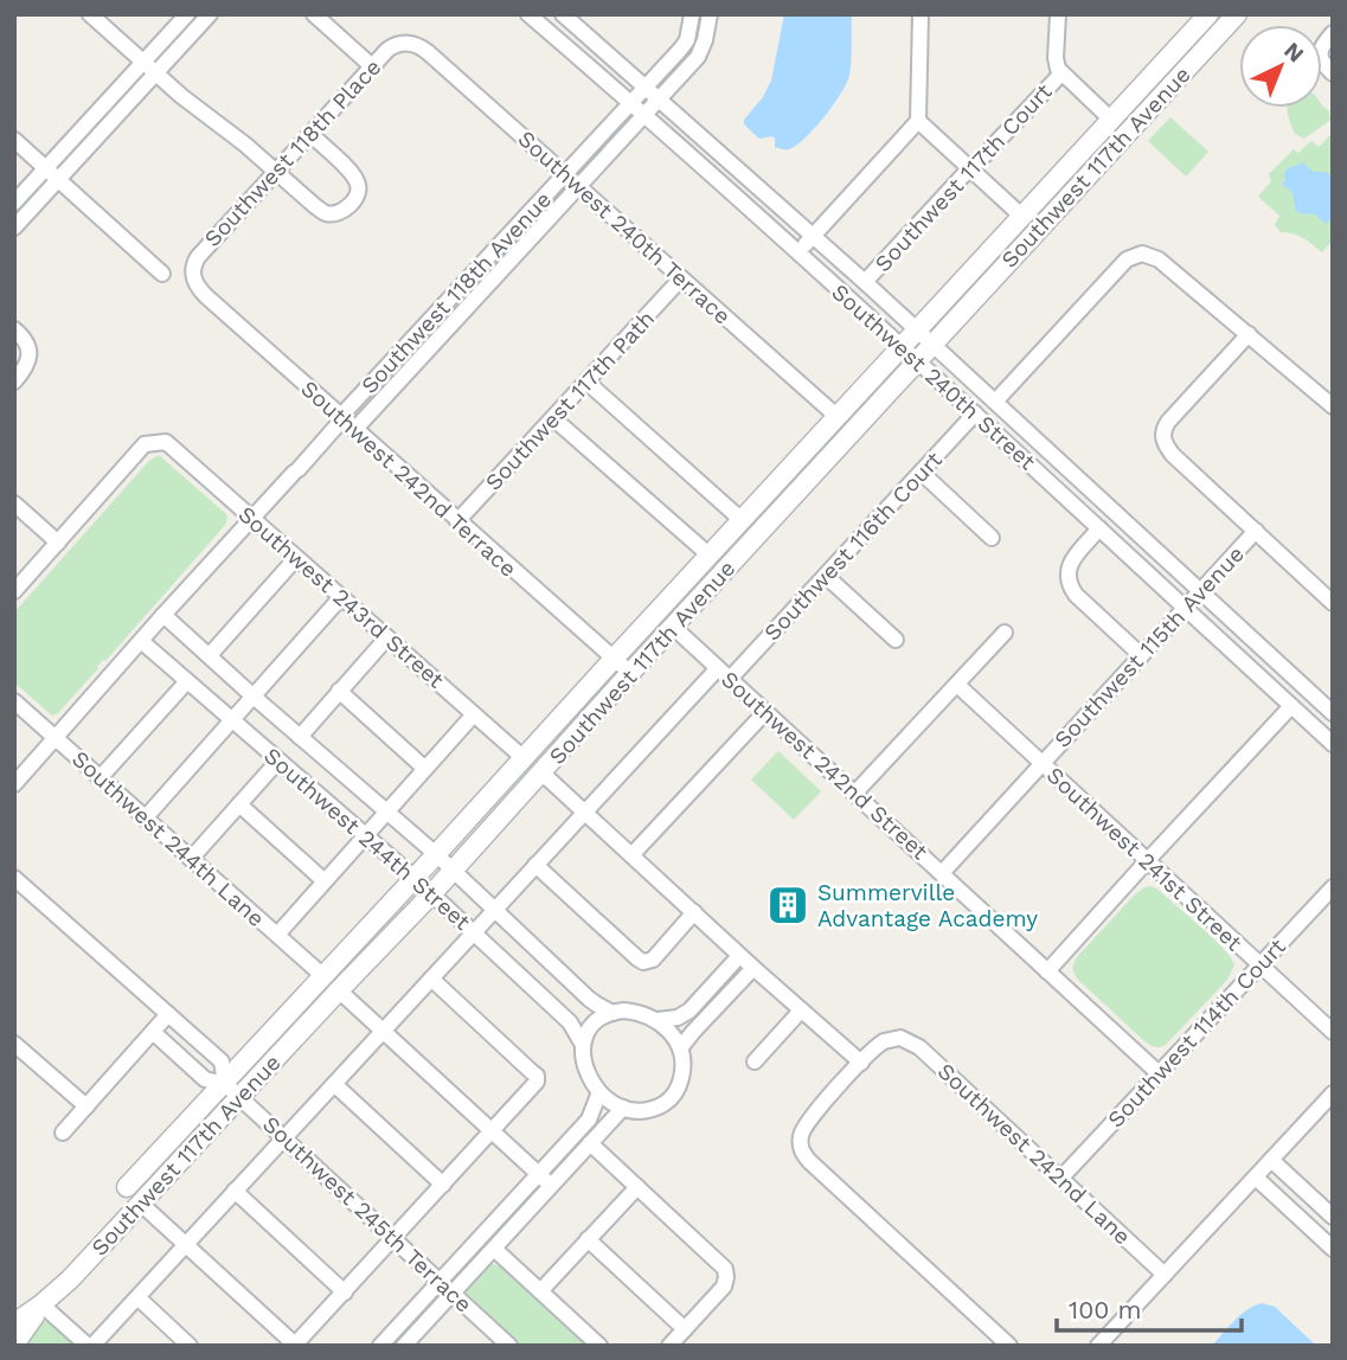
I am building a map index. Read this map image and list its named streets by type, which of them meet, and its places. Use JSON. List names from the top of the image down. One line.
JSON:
{"streets":{"street":["Southwest 118th Place","Southwest 117th Avenue","Southwest 117th Court","Southwest 240th Terrace","Southwest 118th Avenue","Southwest 240th Street","Southwest 117th Path","Southwest 242nd Terrace","Southwest 116th Court","Southwest 243rd Street","Southwest 115th Avenue","Southwest 242nd Street","Southwest 244th Lane","Southwest 244th Street","Southwest 241st Street","Southwest 114th Court","Southwest 242nd Lane","Southwest 245th Terrace"]},"crossings":[["Southwest 118th Place","Southwest 240th Terrace"],["Southwest 118th Place","Southwest 242nd Terrace"],["Southwest 117th Avenue","Southwest 240th Terrace"],["Southwest 117th Avenue","Southwest 240th Street"],["Southwest 117th Avenue","Southwest 242nd Terrace"],["Southwest 117th Avenue","Southwest 243rd Street"],["Southwest 117th Avenue","Southwest 242nd Street"],["Southwest 117th Avenue","Southwest 244th Lane"],["Southwest 117th Avenue","Southwest 244th Street"],["Southwest 117th Avenue","Southwest 245th Terrace"],["Southwest 117th Court","Southwest 240th Street"],["Southwest 240th Terrace","Southwest 118th Avenue"],["Southwest 240th Terrace","Southwest 117th Path"],["Southwest 118th Avenue","Southwest 240th Street"],["Southwest 118th Avenue","Southwest 242nd Terrace"],["Southwest 240th Street","Southwest 116th Court"],["Southwest 240th Street","Southwest 115th Avenue"],["Southwest 117th Path","Southwest 242nd Terrace"],["Southwest 116th Court","Southwest 242nd Street"],["Southwest 115th Avenue","Southwest 242nd Street"],["Southwest 115th Avenue","Southwest 241st Street"],["Southwest 242nd Street","Southwest 114th Court"],["Southwest 241st Street","Southwest 114th Court"],["Southwest 114th Court","Southwest 242nd Lane"]],"places":{"building":["Summerville Advantage Academy"]},"scale_bar":"100 m","north":"top right"}
